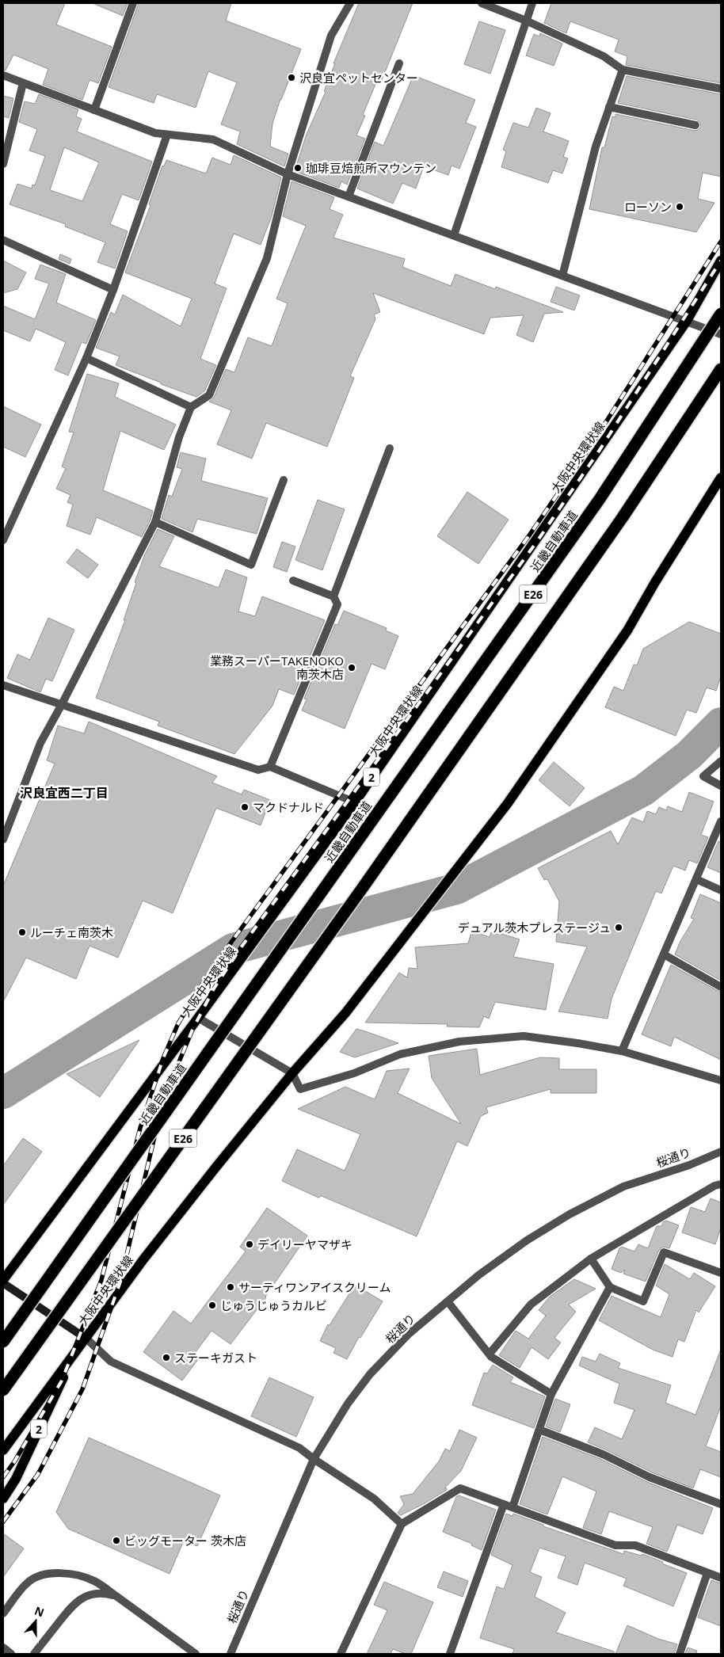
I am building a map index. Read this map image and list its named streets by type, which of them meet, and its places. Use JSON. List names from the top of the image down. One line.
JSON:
{"streets":{"highway":["近畿自動車道","E26"],"main road":["大阪中央環状線","2"],"street":["桜通り"]},"crossings":[["大阪中央環状線","2"]],"districts":["沢良宜西二丁目"],"places":["沢良宜ペットセンター","珈琲豆焙煎所マウンテン","ローソン","業務スーパーTAKENOKO 南茨木店","マクドナルド","デュアル茨木プレステージュ","ルーチェ南茨木","デイリーヤマザキ","サーティワンアイスクリーム","じゅうじゅうカルビ","ステーキガスト","ビッグモーター 茨木店"],"north":"top"}
